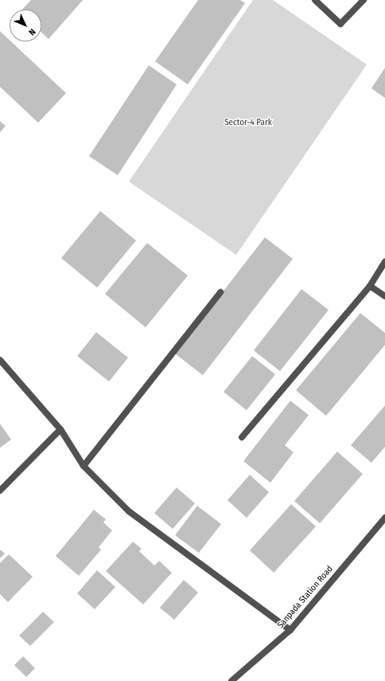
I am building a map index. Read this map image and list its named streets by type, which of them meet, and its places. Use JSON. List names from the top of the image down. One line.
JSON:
{"streets":{"street":["Sanpada Station Road"]},"parks":["Sector-4 Park"],"north":"bottom right"}
